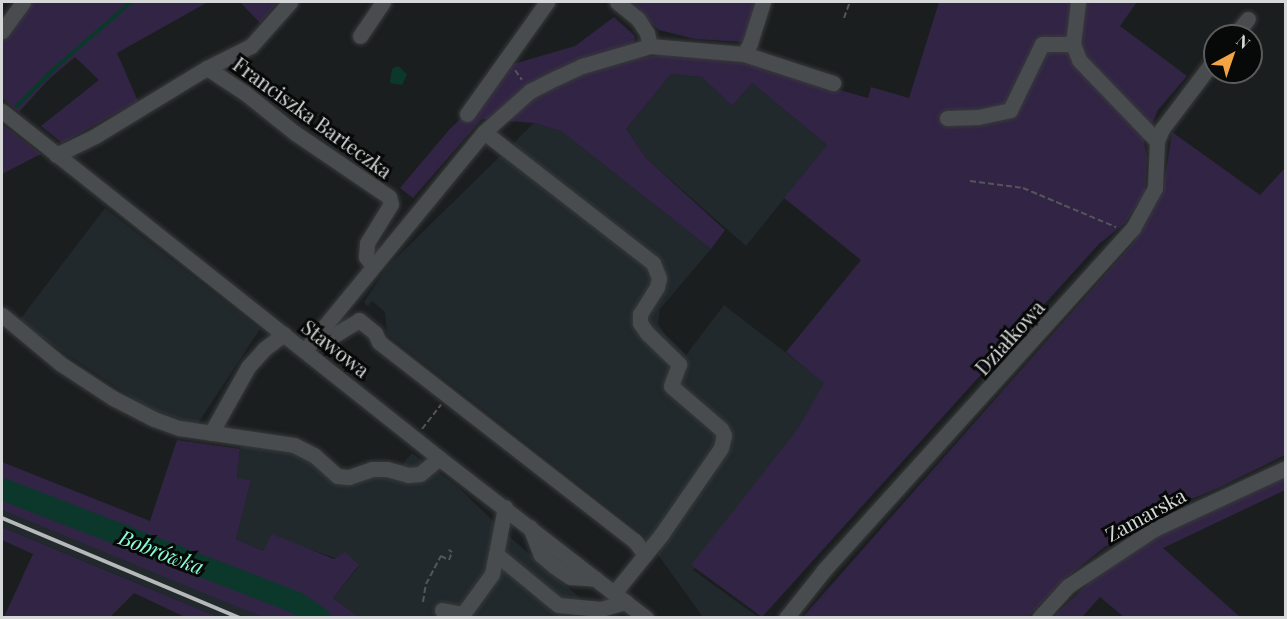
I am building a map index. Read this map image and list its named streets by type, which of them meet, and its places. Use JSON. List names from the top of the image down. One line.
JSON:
{"streets":{"street":["Franciszka Barteczka","Działkowa","Stawowa","Zamarska"]},"water":["Bobrówka"],"north":"top right"}
